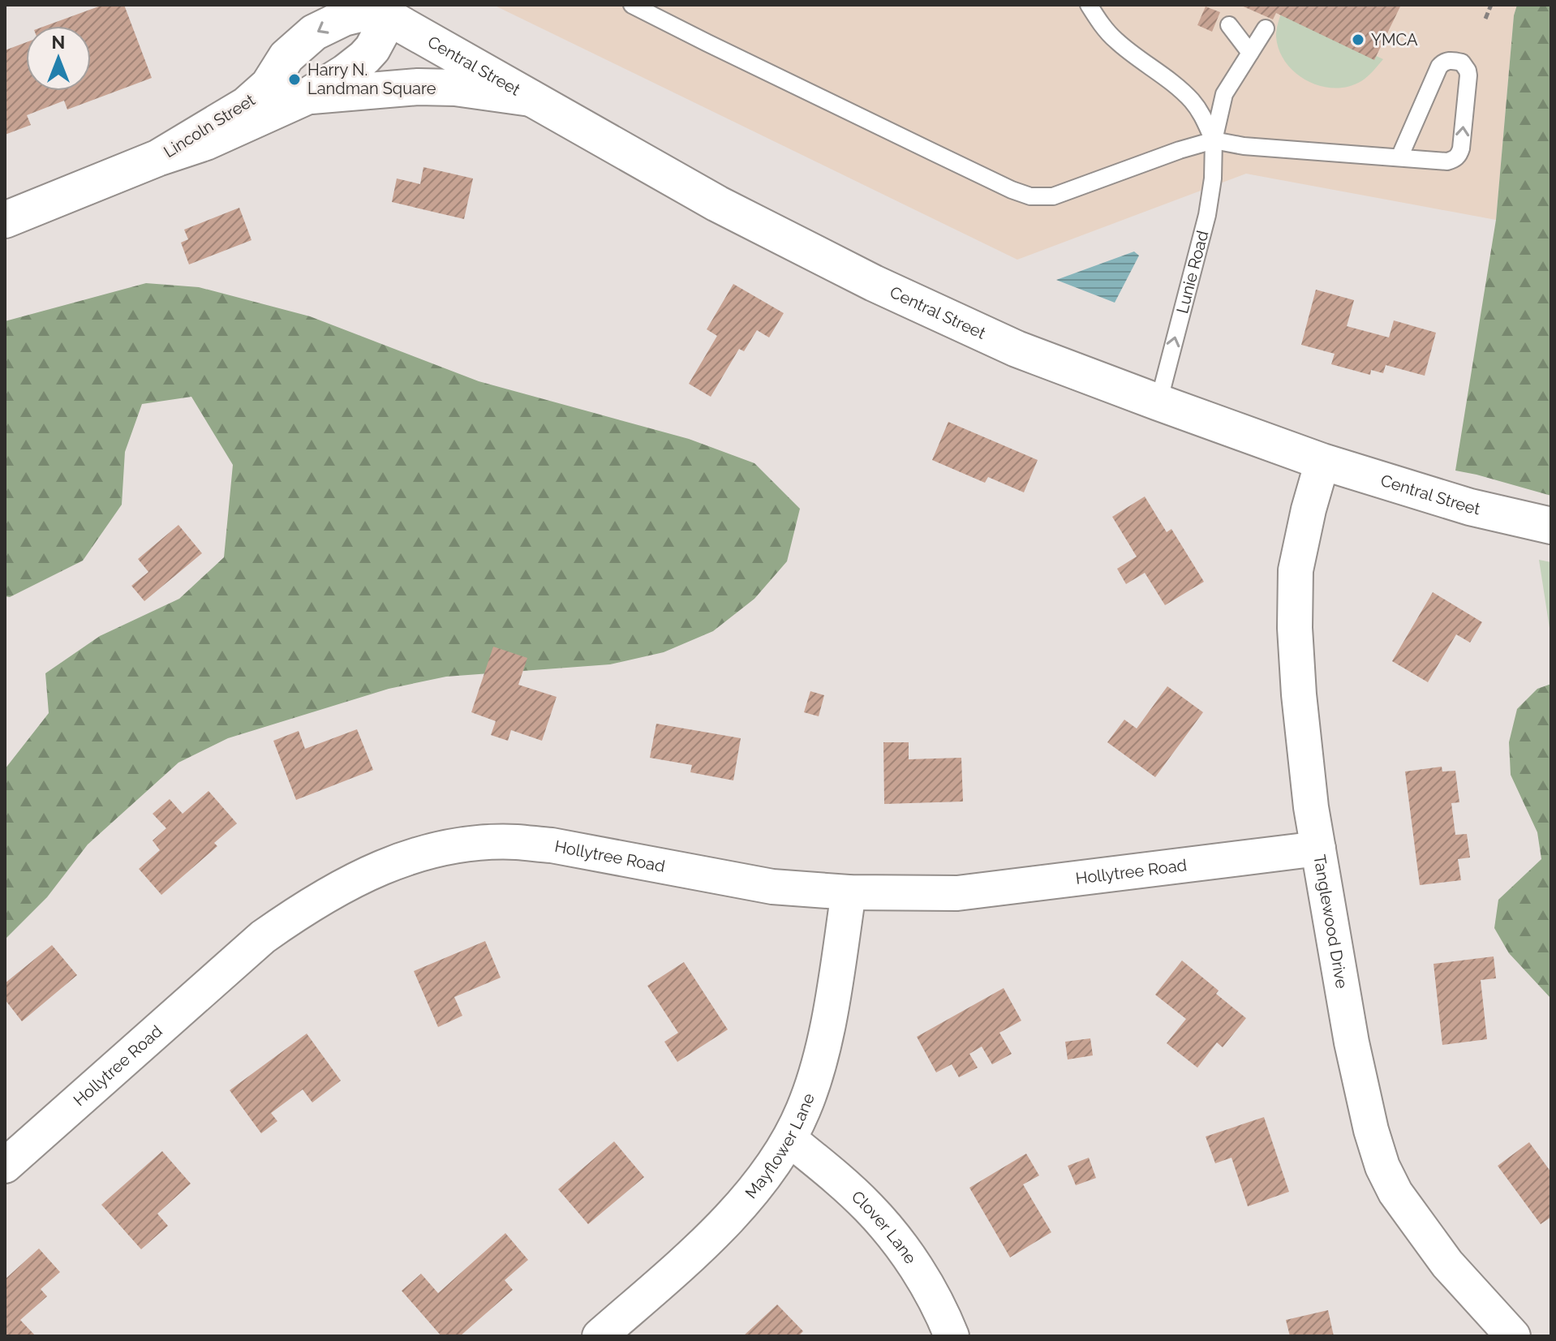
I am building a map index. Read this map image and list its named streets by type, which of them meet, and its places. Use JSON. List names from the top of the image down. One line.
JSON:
{"streets":{"main road":["Central Street","Lincoln Street"],"street":["Hollytree Road","Tanglewood Drive","Mayflower Lane","Clover Lane"],"lane":["Lunie Road"]},"crossings":[["Central Street","Lincoln Street"],["Central Street","Lunie Road"],["Central Street","Tanglewood Drive"],["Hollytree Road","Tanglewood Drive"],["Hollytree Road","Mayflower Lane"],["Mayflower Lane","Clover Lane"]],"one_way":["Lunie Road"],"places":["YMCA","Harry N. Landman Square"],"north":"top"}
